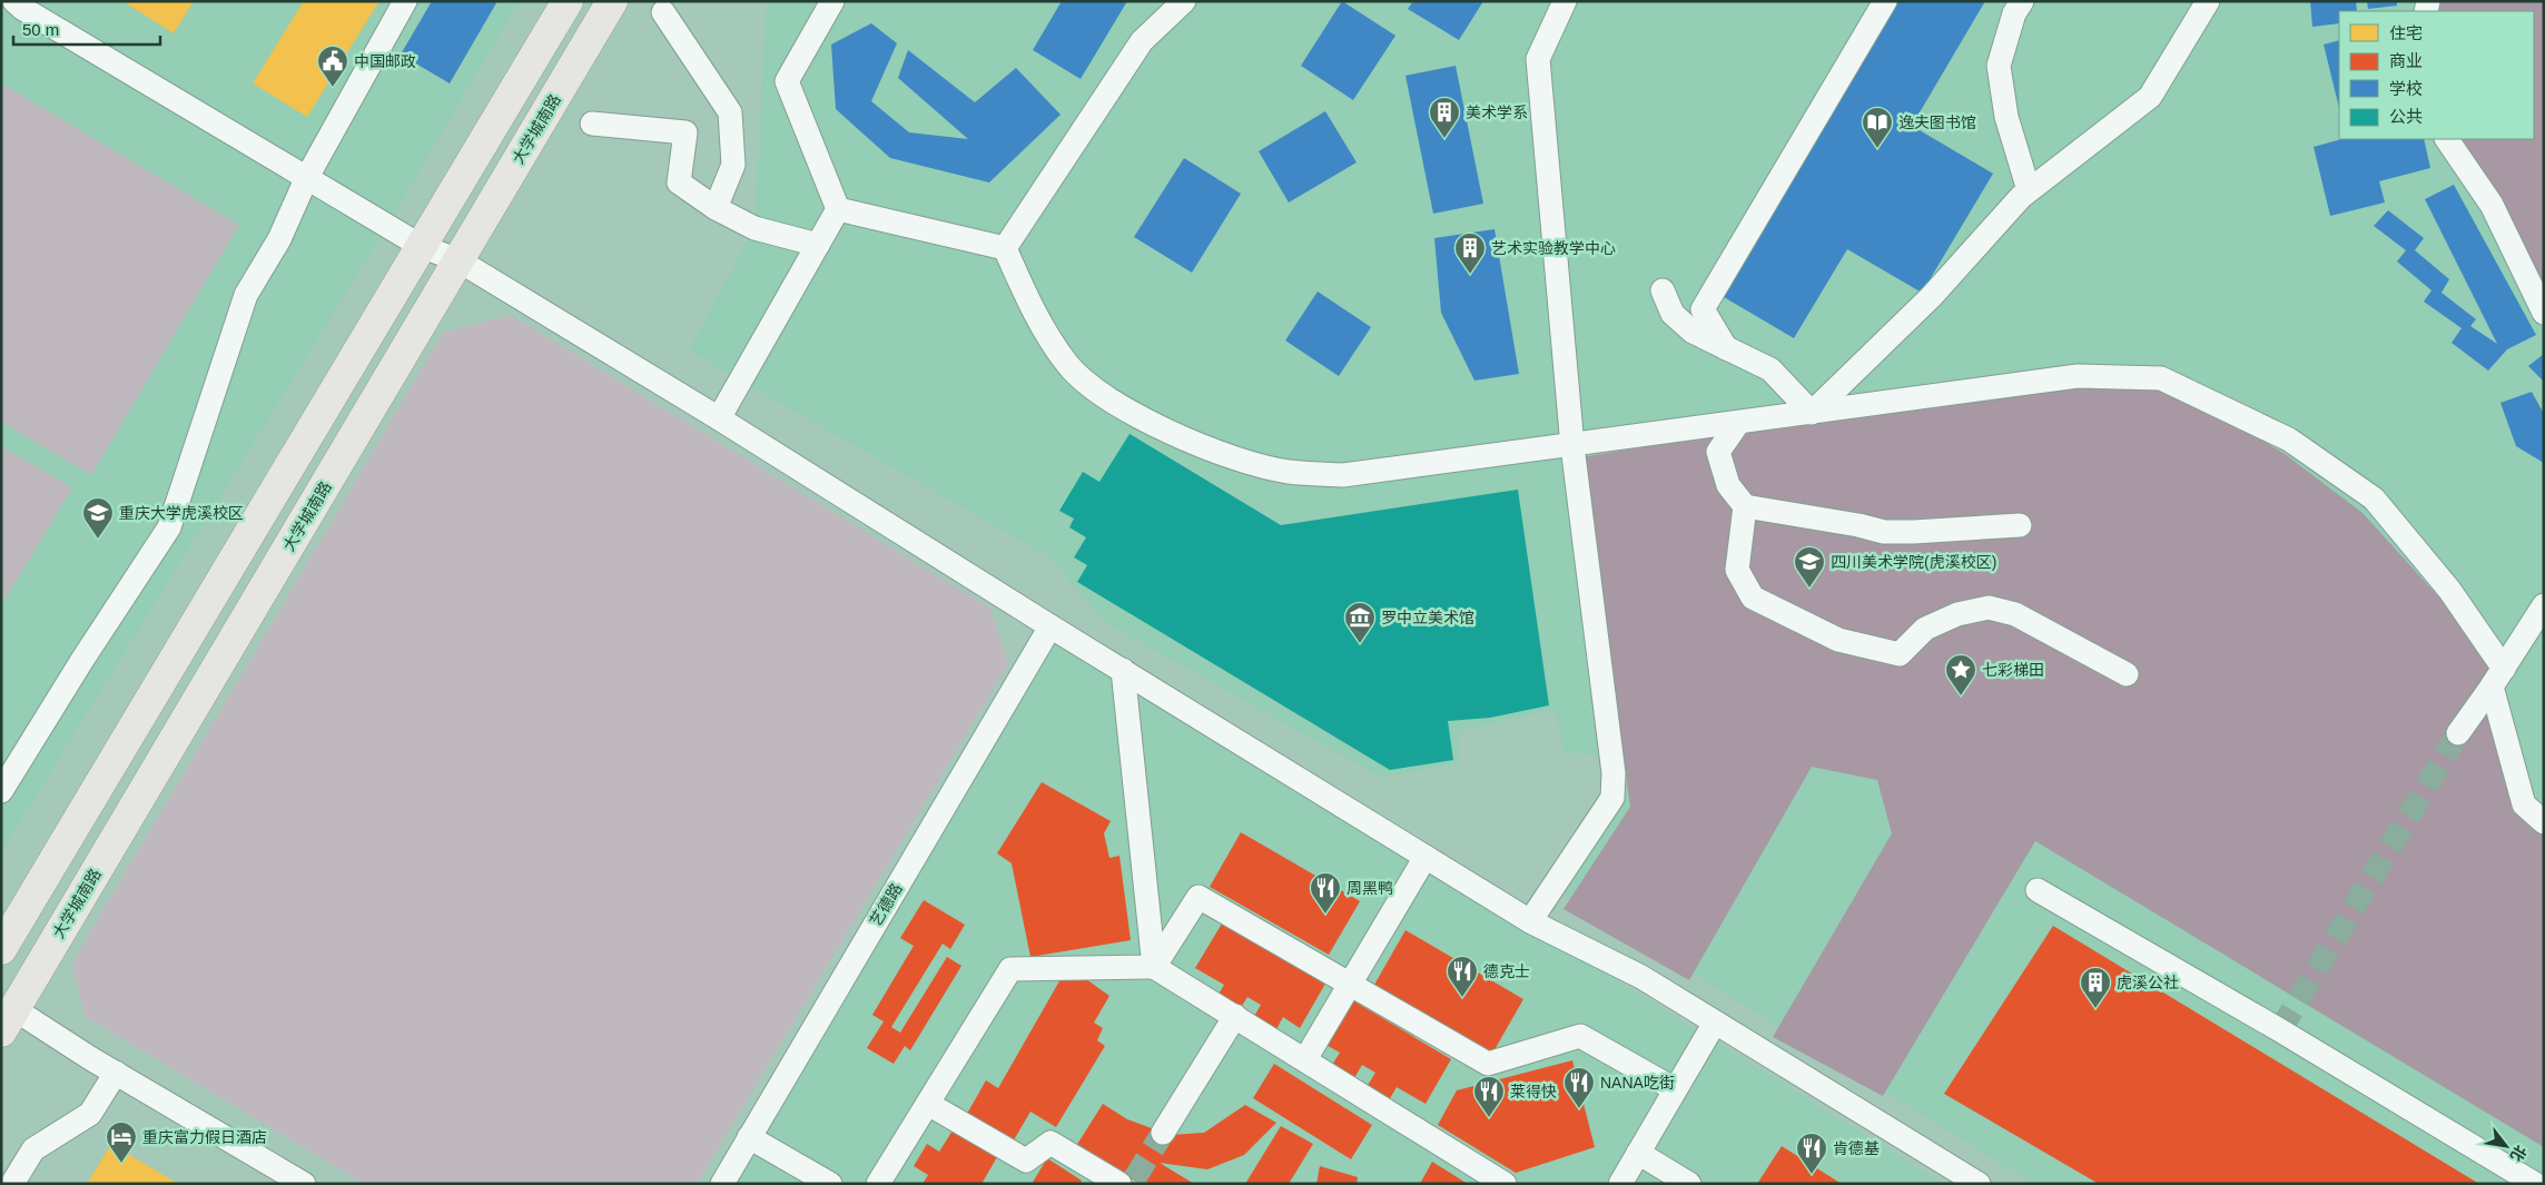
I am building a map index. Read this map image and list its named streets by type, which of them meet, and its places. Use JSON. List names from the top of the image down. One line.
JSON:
{"streets":{"main road":["大学城南路"],"street":["艺德路"]},"places":{"public building":["中国邮政"],"building":["美术学系","艺术实验教学中心","虎溪公社"],"library":["逸夫图书馆"],"school or university":["重庆大学虎溪校区","四川美术学院(虎溪校区)"],"museum":["罗中立美术馆"],"place":["七彩梯田"],"restaurant":["周黑鸭","德克士","NANA吃街","莱得快","肯德基"],"hotel":["重庆富力假日酒店"]},"legend":["住宅","商业","学校","公共"],"scale_bar":"50 m","north":"bottom right"}
